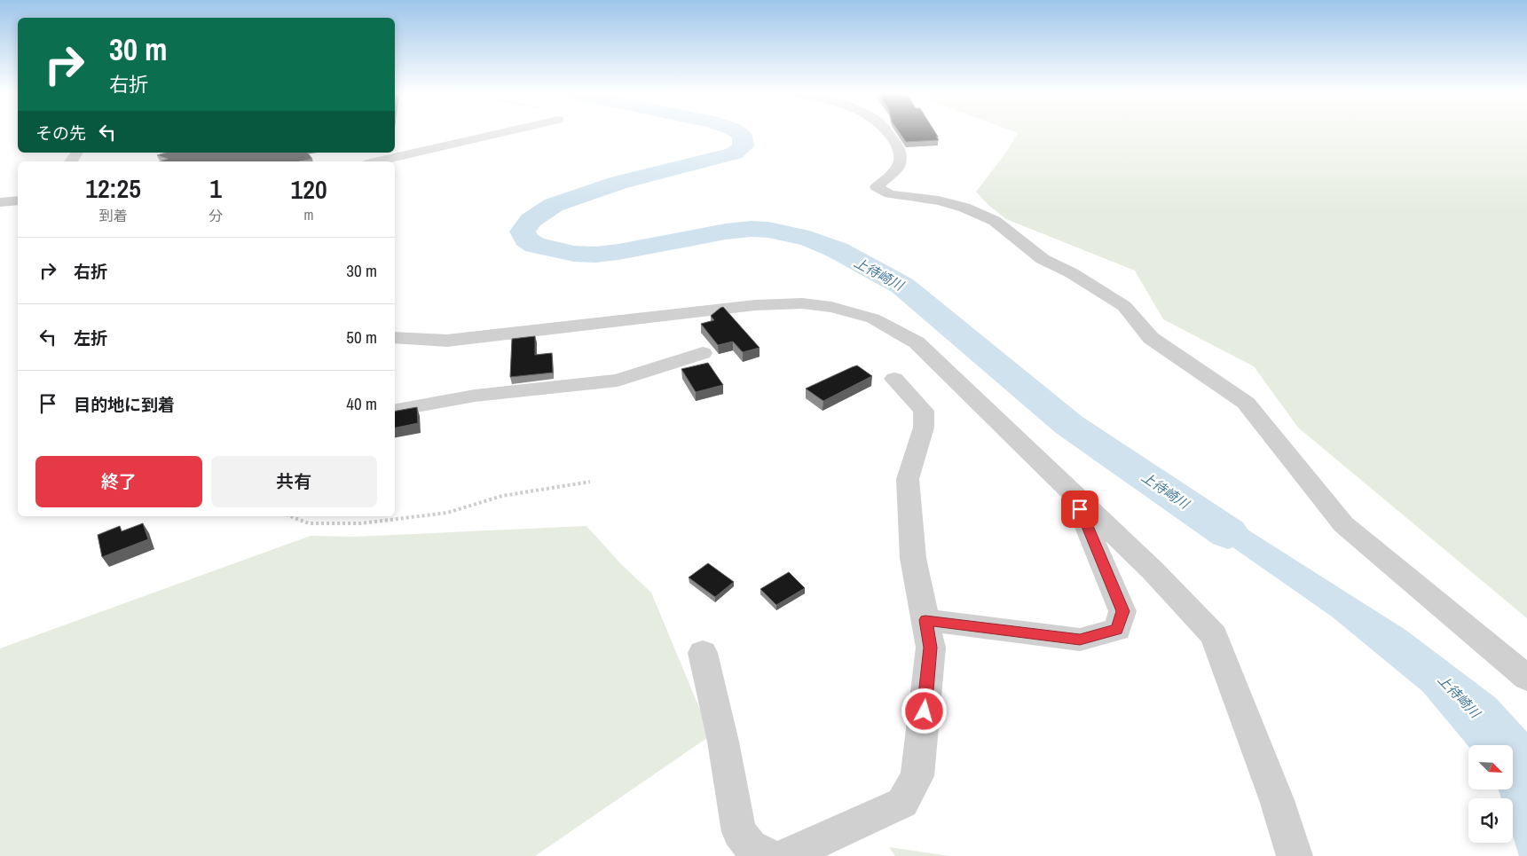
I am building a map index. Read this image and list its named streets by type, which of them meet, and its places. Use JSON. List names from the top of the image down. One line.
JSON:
{"water":["上待崎川"],"north":"bottom right","page":{"turn":["30 m","右折"],"then":"その先","eta":["12:25","到着","1","分","120","m"],"list":[{"name":"右折","value":"30 m"},{"name":"左折","value":"50 m"},{"name":"目的地に到着","value":"40 m"}],"buttons":["終了","共有"]}}
